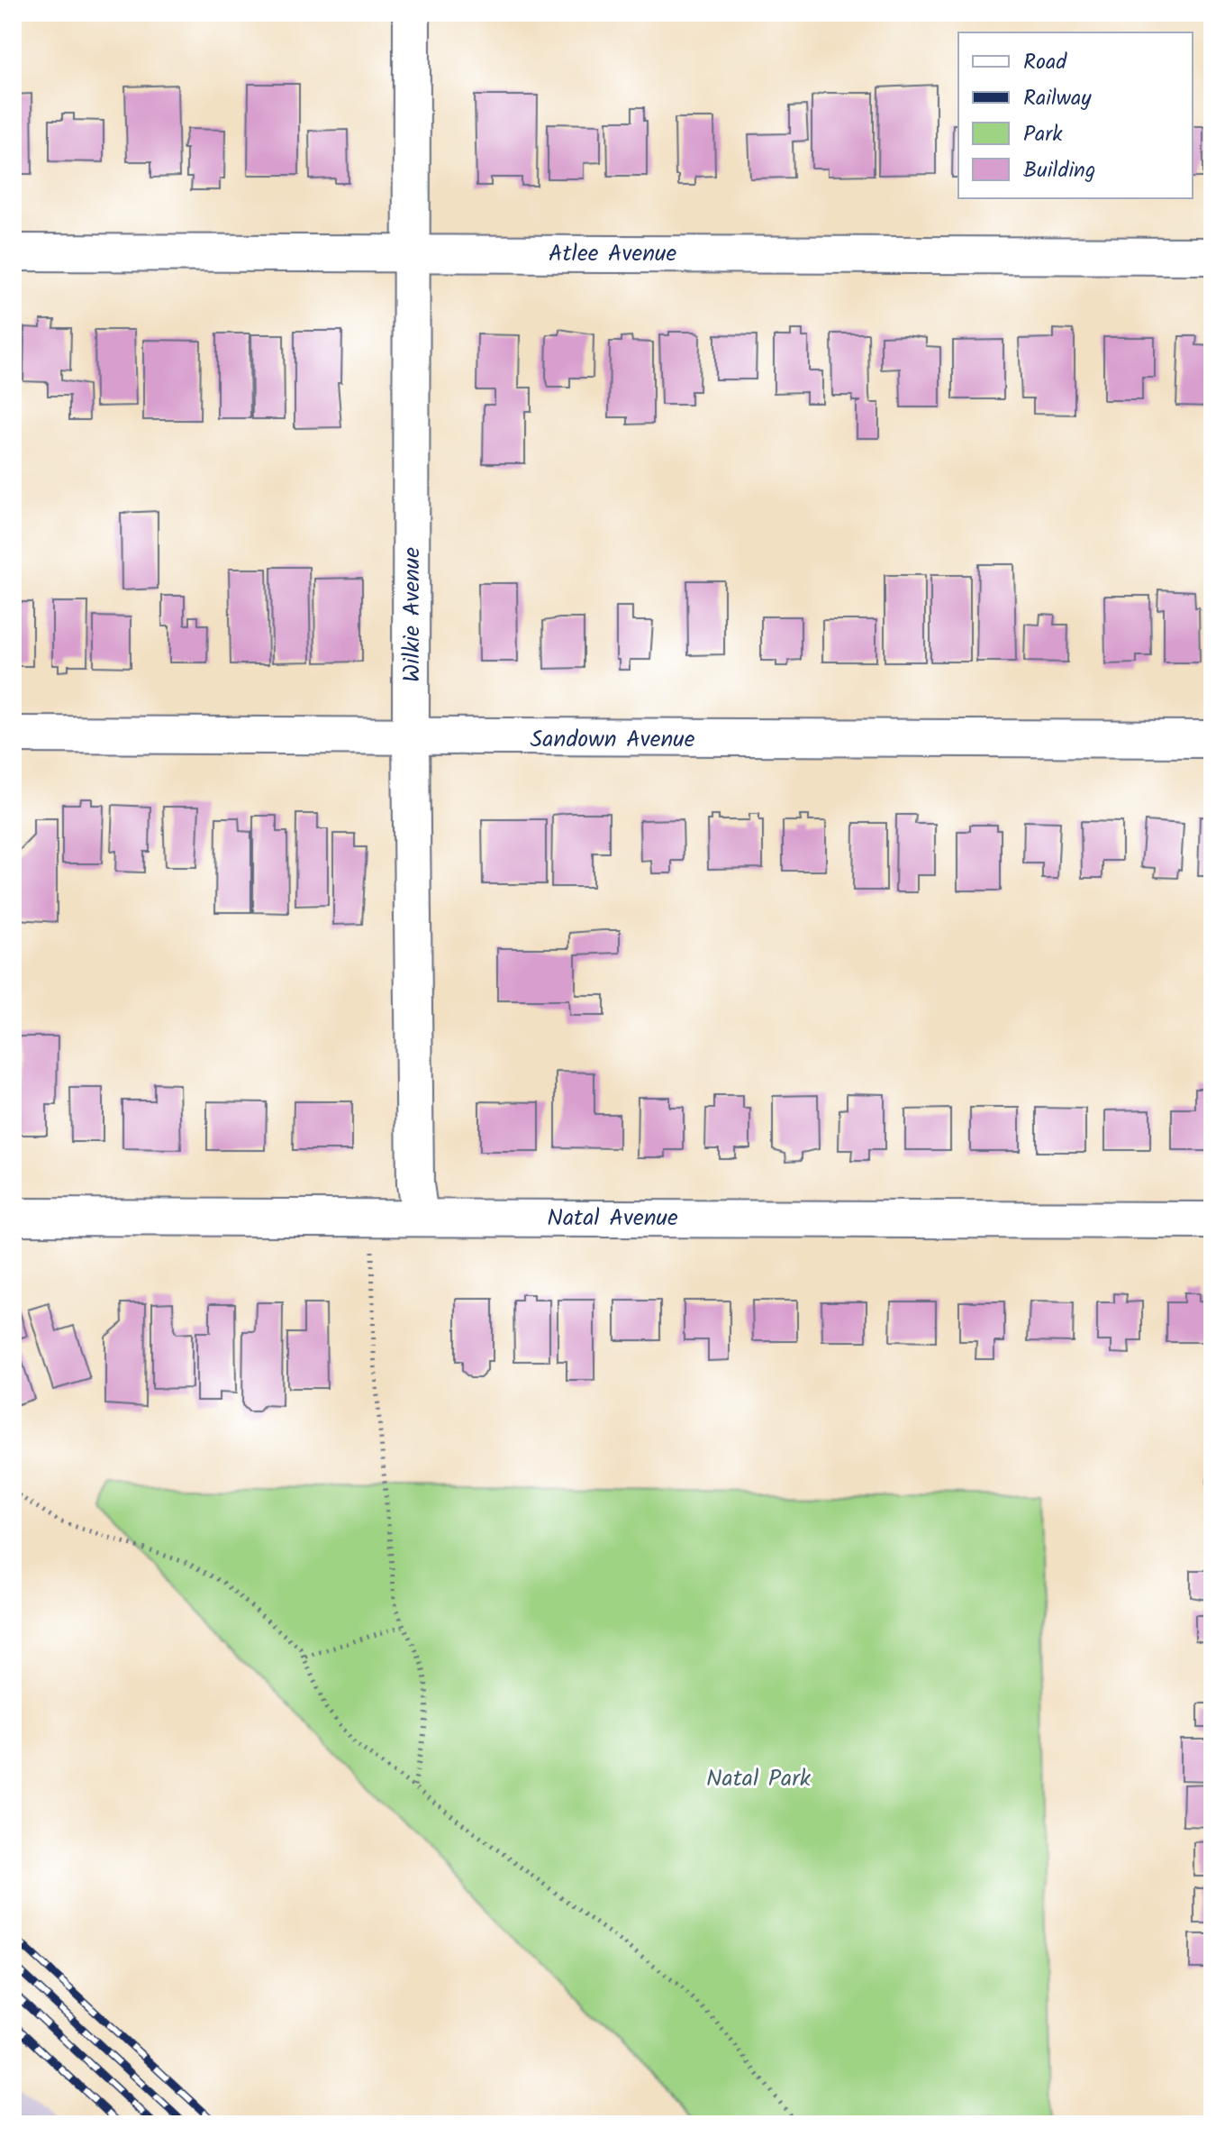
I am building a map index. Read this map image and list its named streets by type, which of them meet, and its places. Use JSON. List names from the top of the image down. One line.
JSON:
{"streets":{"street":["Atlee Avenue","Wilkie Avenue","Sandown Avenue","Natal Avenue"]},"crossings":[["Atlee Avenue","Wilkie Avenue"],["Wilkie Avenue","Sandown Avenue"],["Wilkie Avenue","Natal Avenue"]],"parks":["Natal Park"],"legend":["Road","Railway","Park","Building"]}
